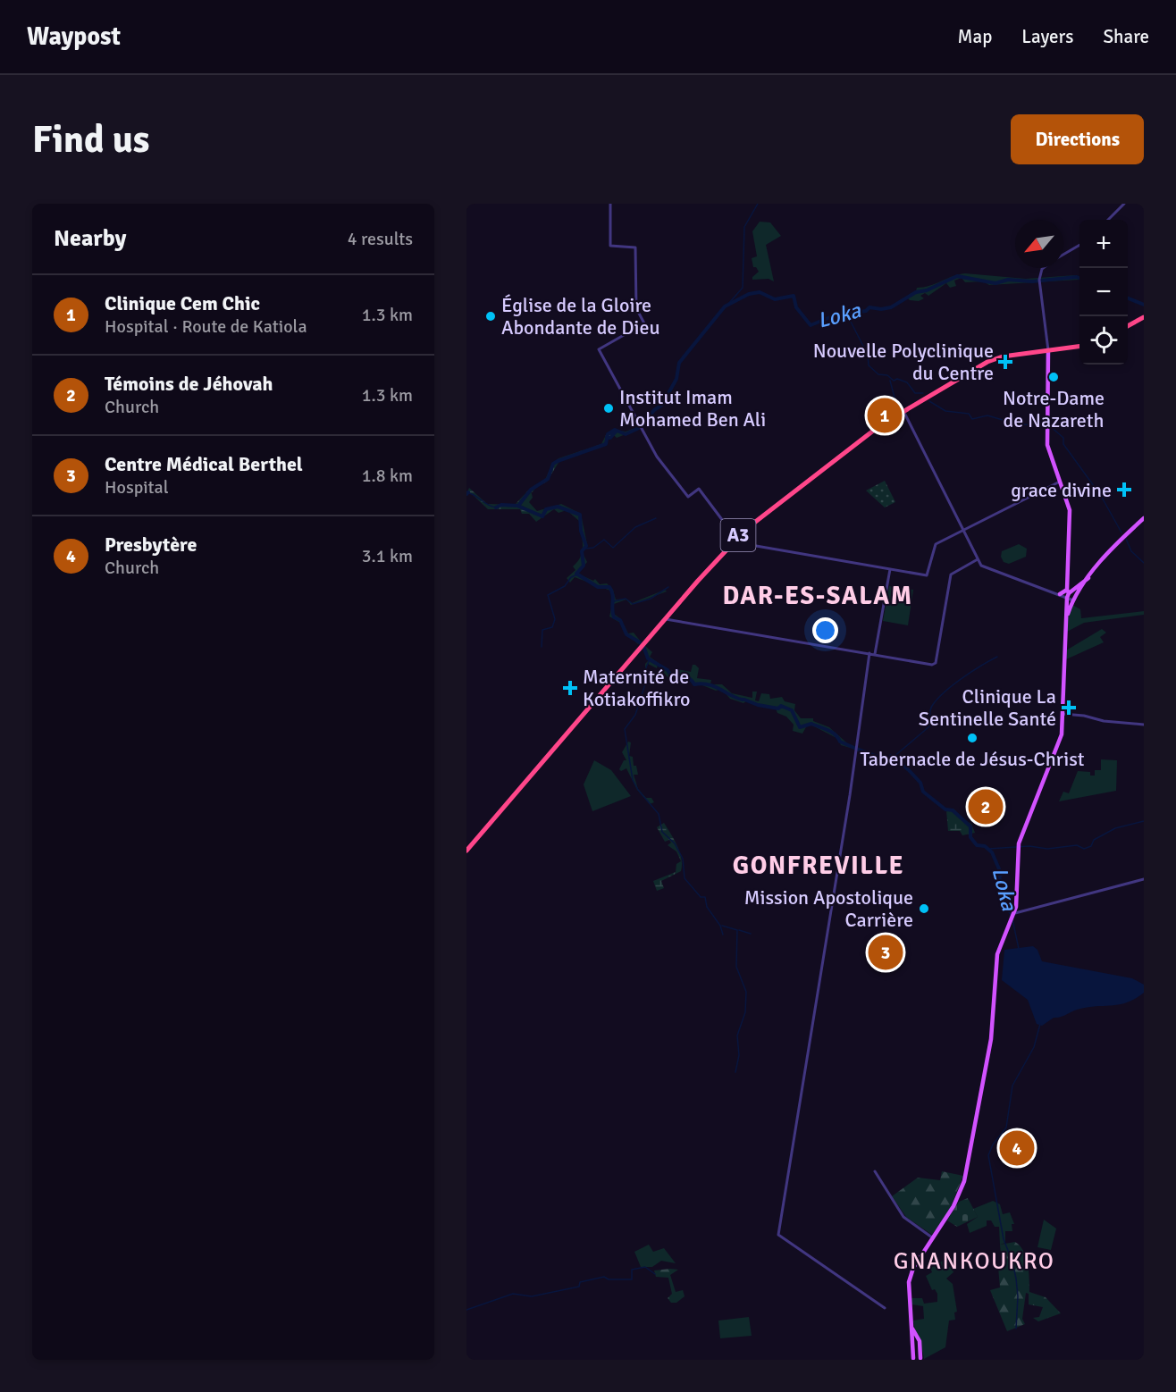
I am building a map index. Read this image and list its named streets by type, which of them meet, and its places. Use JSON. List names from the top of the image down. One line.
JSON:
{"streets":{"highway":["A3"]},"districts":["DAR-ES-SALAM","GONFREVILLE","GNANKOUKRO"],"water":["Loka"],"places":{"other":["Église de la Gloire Abondante de Dieu","Notre-Dame de Nazareth","Institut Imam Mohamed Ben Ali","Tabernacle de Jésus-Christ","Mission Apostolique Carrière"],"health":["Nouvelle Polyclinique du Centre","grace divine","Maternité de Kotiakoffikro","Clinique La Sentinelle Santé"]},"north":"bottom left","page":{"header":"Waypost","nav":["Map","Layers","Share"],"buttons":"Directions","title":"Find us","heading":["Nearby","4 results"],"map_buttons":["+","−"],"list":[{"mark":"1","name":"Clinique Cem Chic","note":"Hospital · Route de Katiola","value":"1.3 km"},{"mark":"2","name":"Témoins de Jéhovah","note":"Church","value":"1.3 km"},{"mark":"3","name":"Centre Médical Berthel","note":"Hospital","value":"1.8 km"},{"mark":"4","name":"Presbytère","note":"Church","value":"3.1 km"}],"pins":["1","2","3","4"]}}
